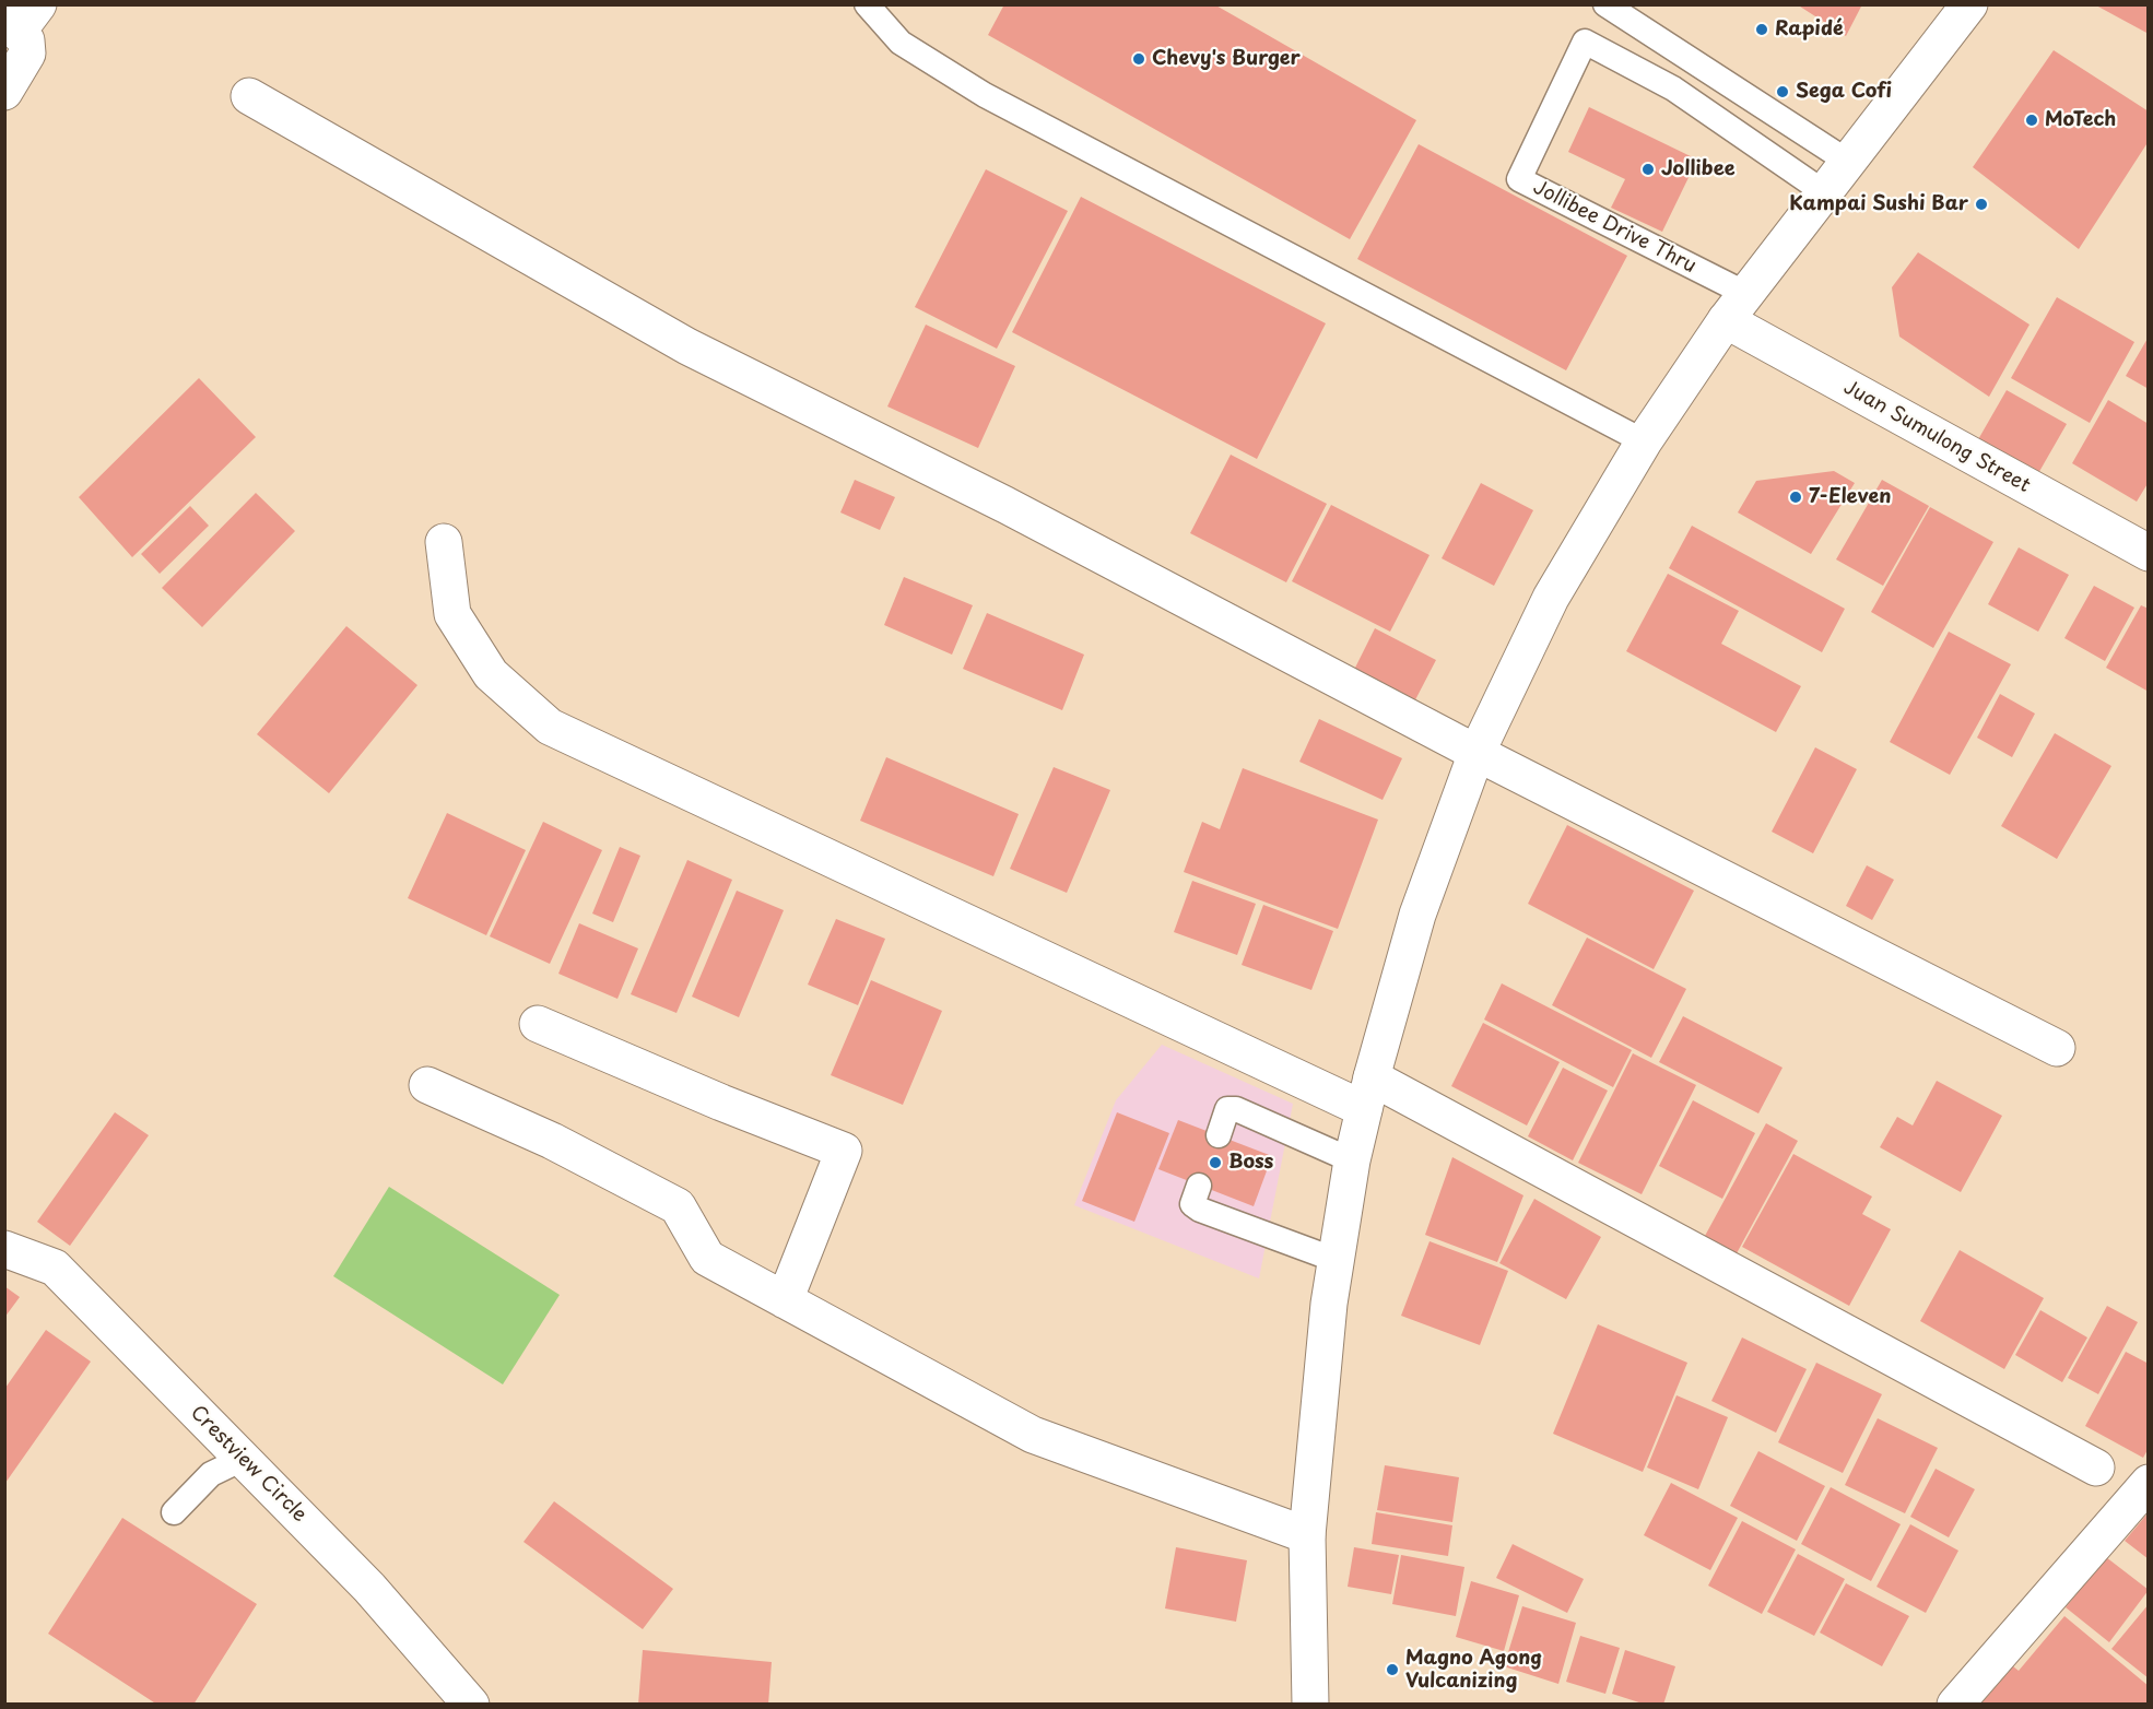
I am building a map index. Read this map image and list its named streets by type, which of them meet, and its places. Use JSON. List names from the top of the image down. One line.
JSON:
{"streets":{"street":["Juan Sumulong Street","Crestview Circle"],"lane":["Jollibee Drive Thru"]},"crossings":[["Jollibee Drive Thru","Juan Sumulong Street"]],"places":["Rapidé","Chevy's Burger","Sega Cofi","MoTech","Jollibee","Kampai Sushi Bar","7-Eleven","Boss","Magno Agong Vulcanizing"]}
